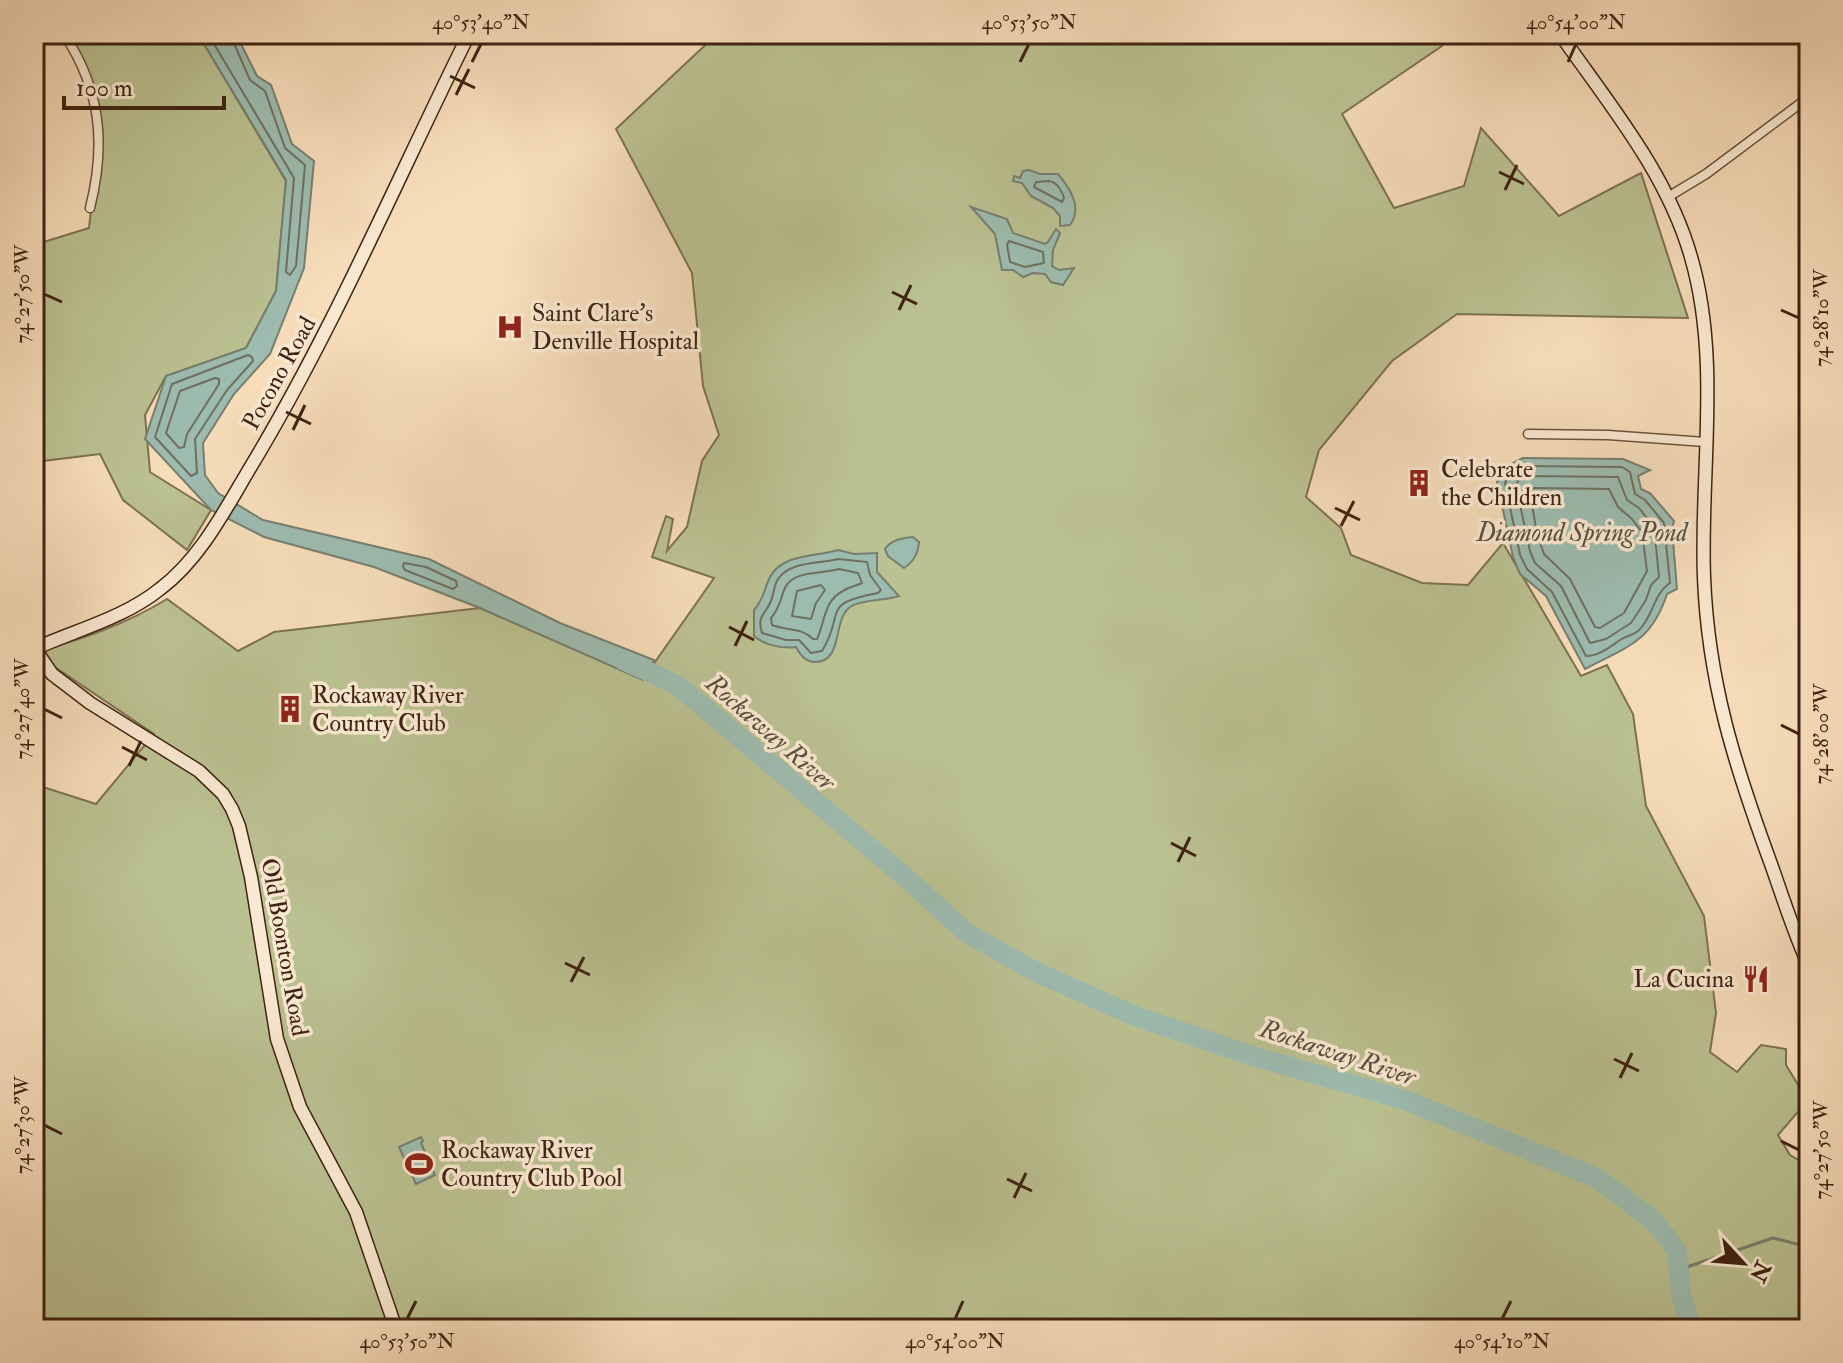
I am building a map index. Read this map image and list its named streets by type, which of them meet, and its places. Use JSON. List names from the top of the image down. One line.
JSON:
{"streets":{"street":["Pocono Road","Old Boonton Road"]},"crossings":[["Pocono Road","Old Boonton Road"]],"water":["Diamond Spring Pond","Rockaway River"],"places":{"hospital":["Saint Clare's Denville Hospital"],"building":["Celebrate the Children","Rockaway River Country Club"],"restaurant":["La Cucina"],"sports":["Rockaway River Country Club Pool"]},"scale_bar":"100 m","north":"bottom right","coordinates":["40°53'40\"N","40°53'50\"N","40°54'00\"N","74°27'50\"W","74°28'10\"W","74°27'40\"W","74°28'00\"W","74°27'30\"W","40°54'10\"N"]}
